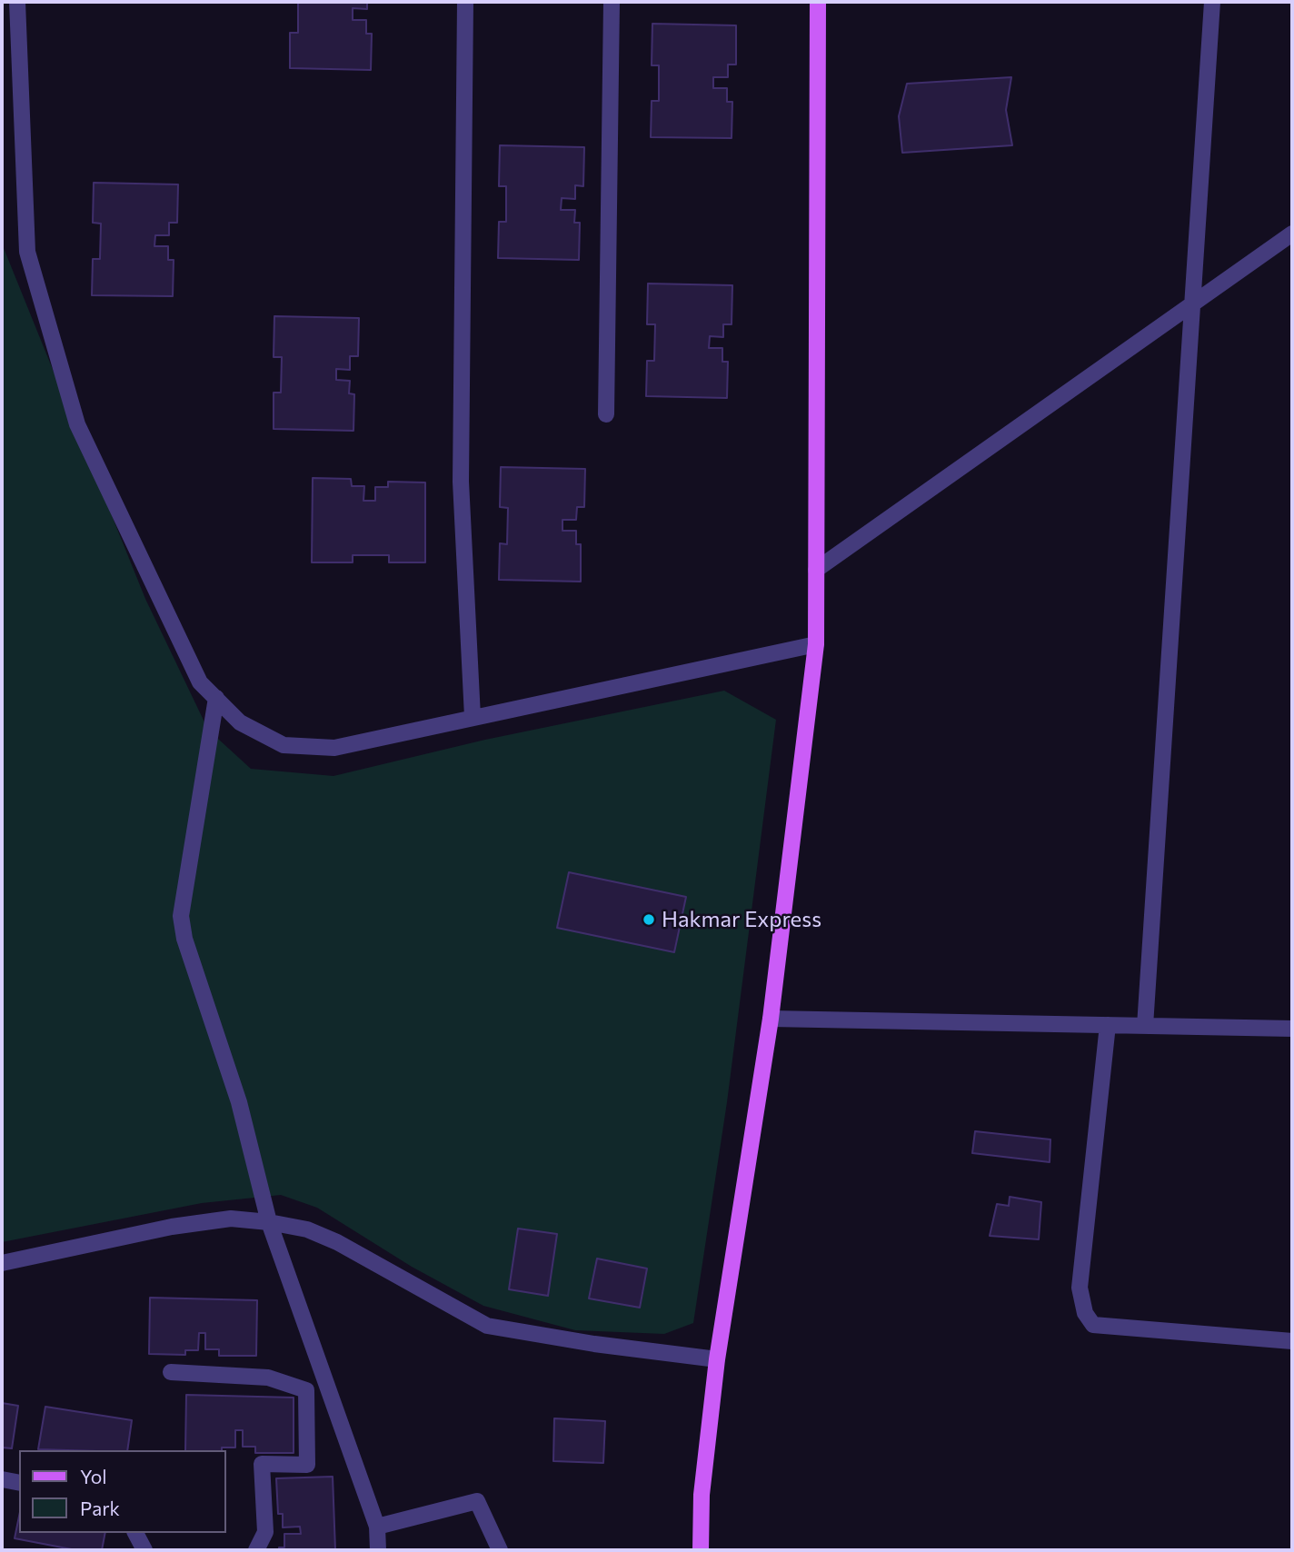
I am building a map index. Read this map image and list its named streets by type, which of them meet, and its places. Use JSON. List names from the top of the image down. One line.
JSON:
{"places":["Hakmar Express"],"legend":["Yol","Park"]}
